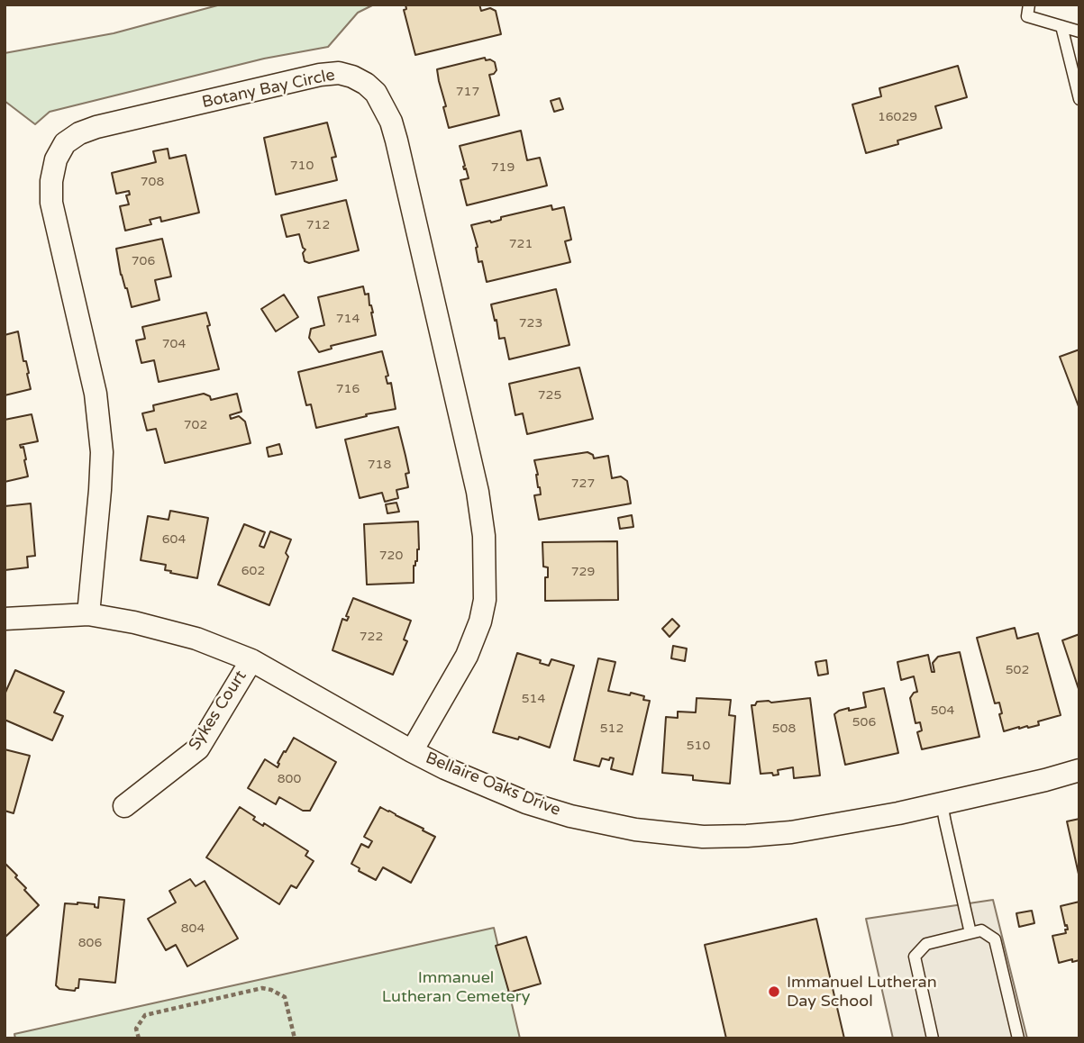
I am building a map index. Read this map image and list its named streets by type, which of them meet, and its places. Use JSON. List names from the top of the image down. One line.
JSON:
{"streets":{"street":["Botany Bay Circle","Sykes Court","Bellaire Oaks Drive"]},"crossings":[["Botany Bay Circle","Bellaire Oaks Drive"],["Sykes Court","Bellaire Oaks Drive"]],"parks":["Immanuel Lutheran Cemetery"],"places":["Immanuel Lutheran Day School"],"house_numbers":["717","16029","710","719","708","712","721","706","714","723","704","716","725","702","718","727","604","720","602","729","722","502","514","504","506","512","508","510","800","804","806"]}
